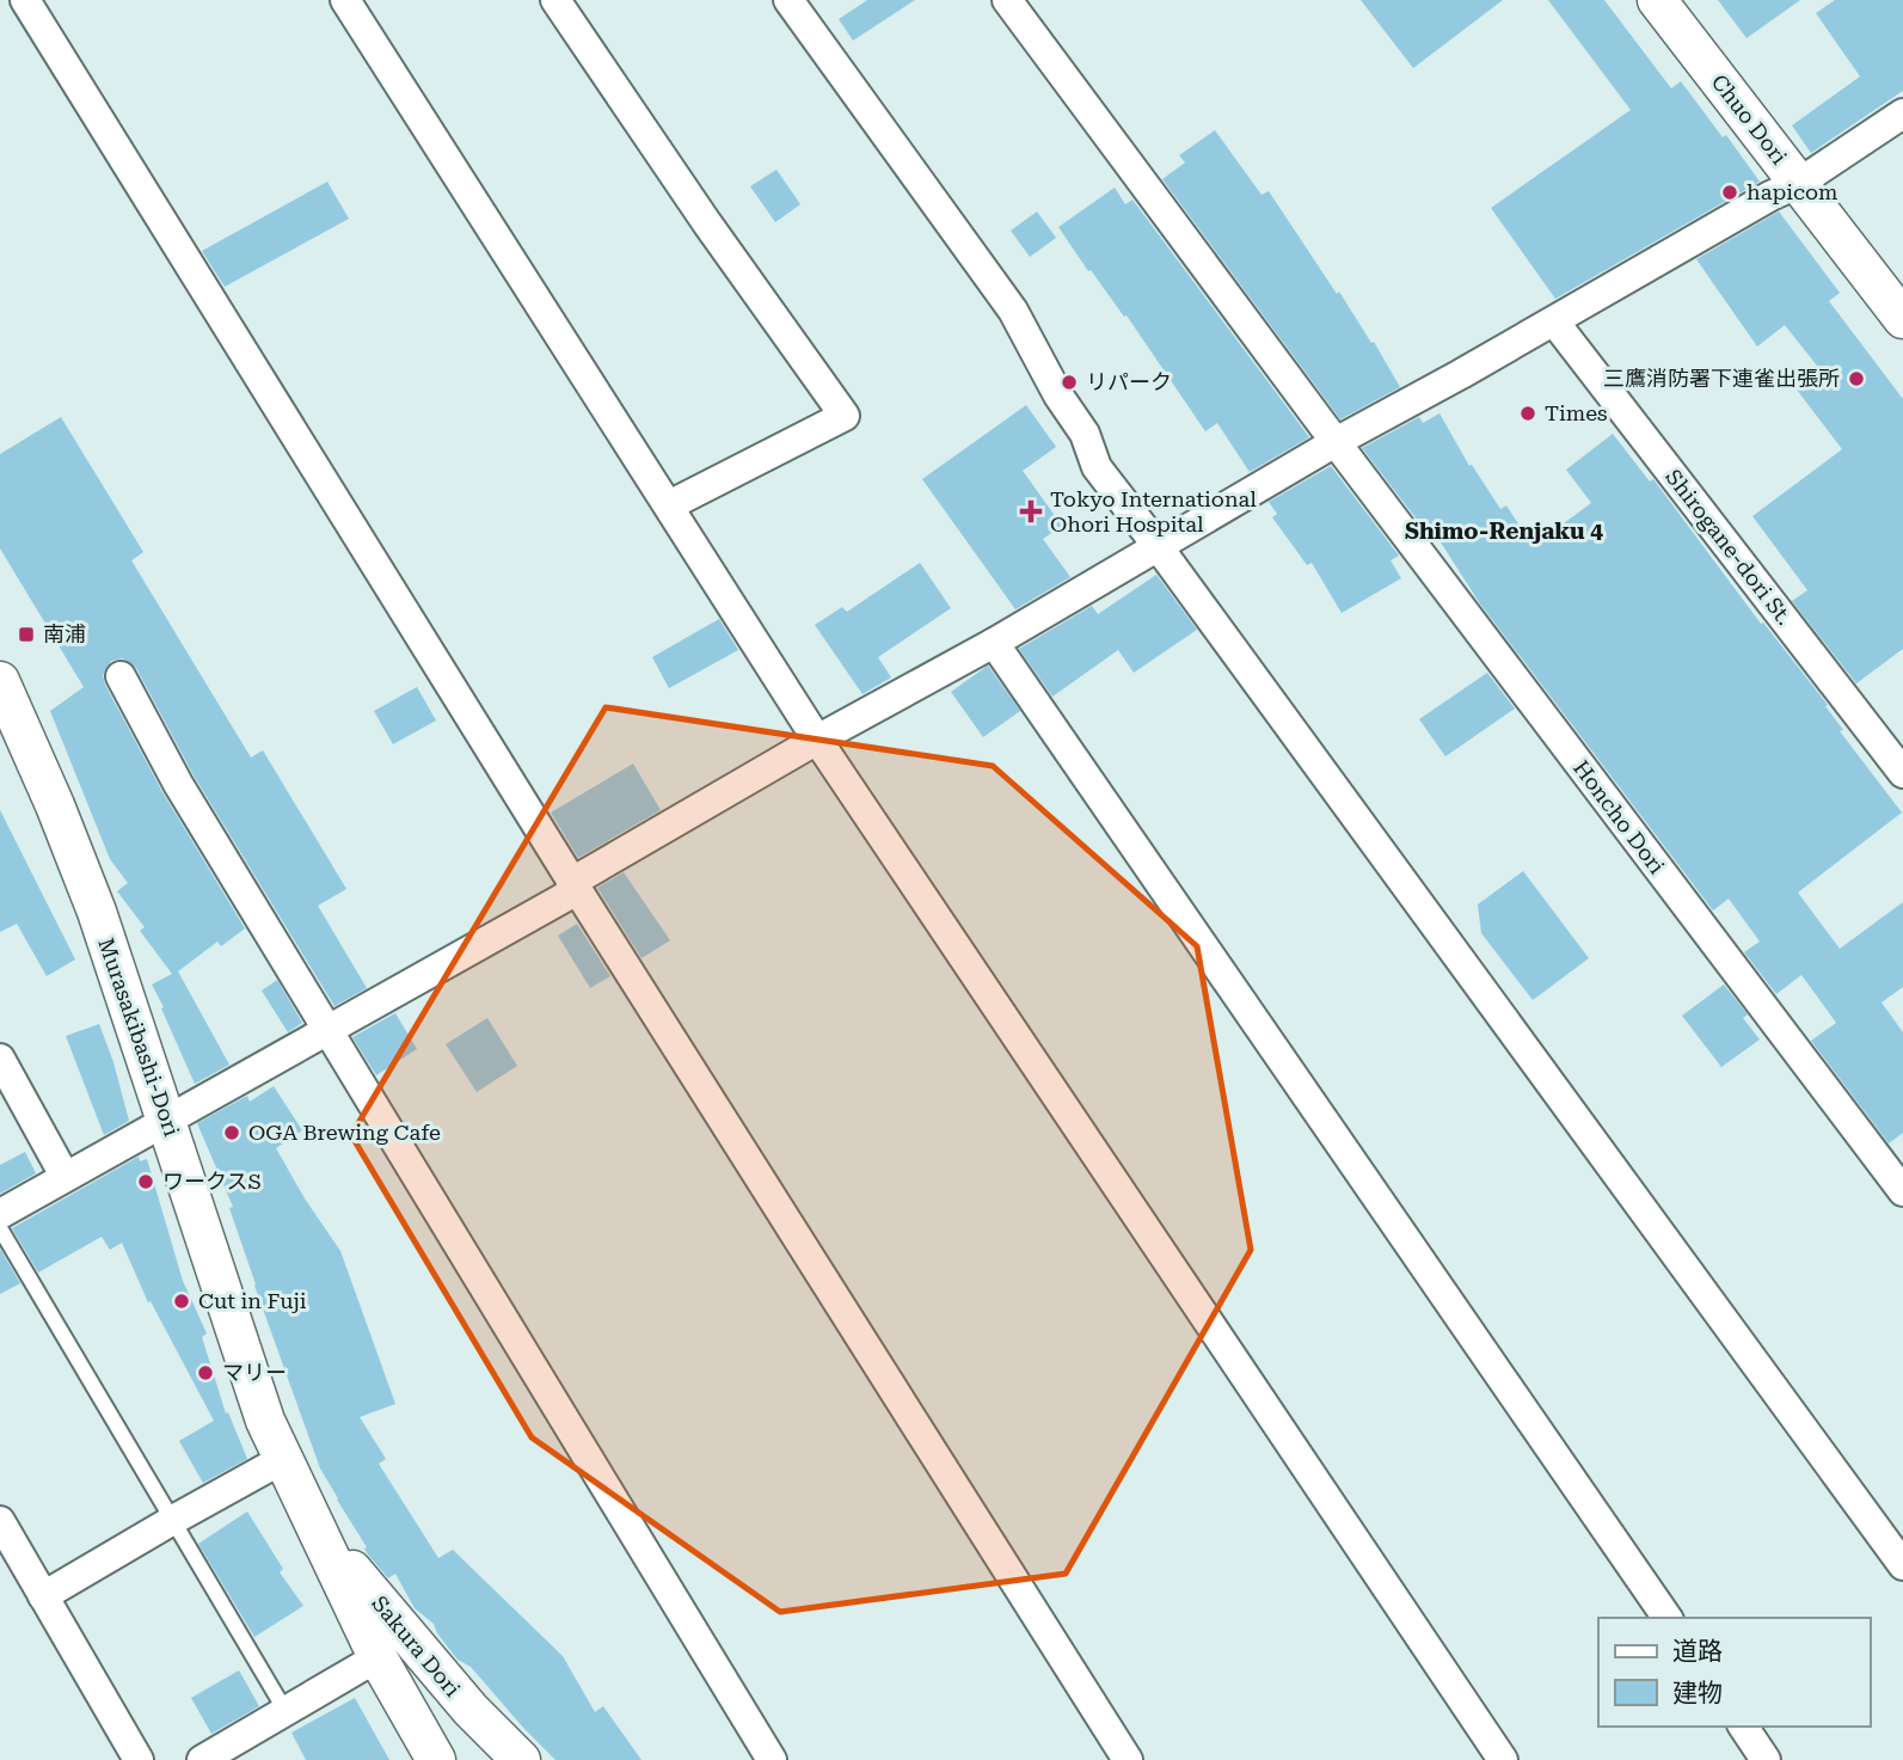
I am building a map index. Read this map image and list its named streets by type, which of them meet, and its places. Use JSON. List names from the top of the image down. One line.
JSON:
{"streets":{"street":["Chuo Dori","Shirogane-dori St.","Honcho Dori","Murasakibashi-Dori","Sakura Dori"]},"crossings":[["Murasakibashi-Dori","Sakura Dori"]],"districts":["Shimo-Renjaku 4"],"places":{"other":["hapicom","三鷹消防署下連雀出張所","リパーク","Times","OGA Brewing Cafe","ワークスS","Cut in Fuji","マリー"],"health":["Tokyo International Ohori Hospital"],"transit":["南浦"]},"legend":["道路","建物"]}
